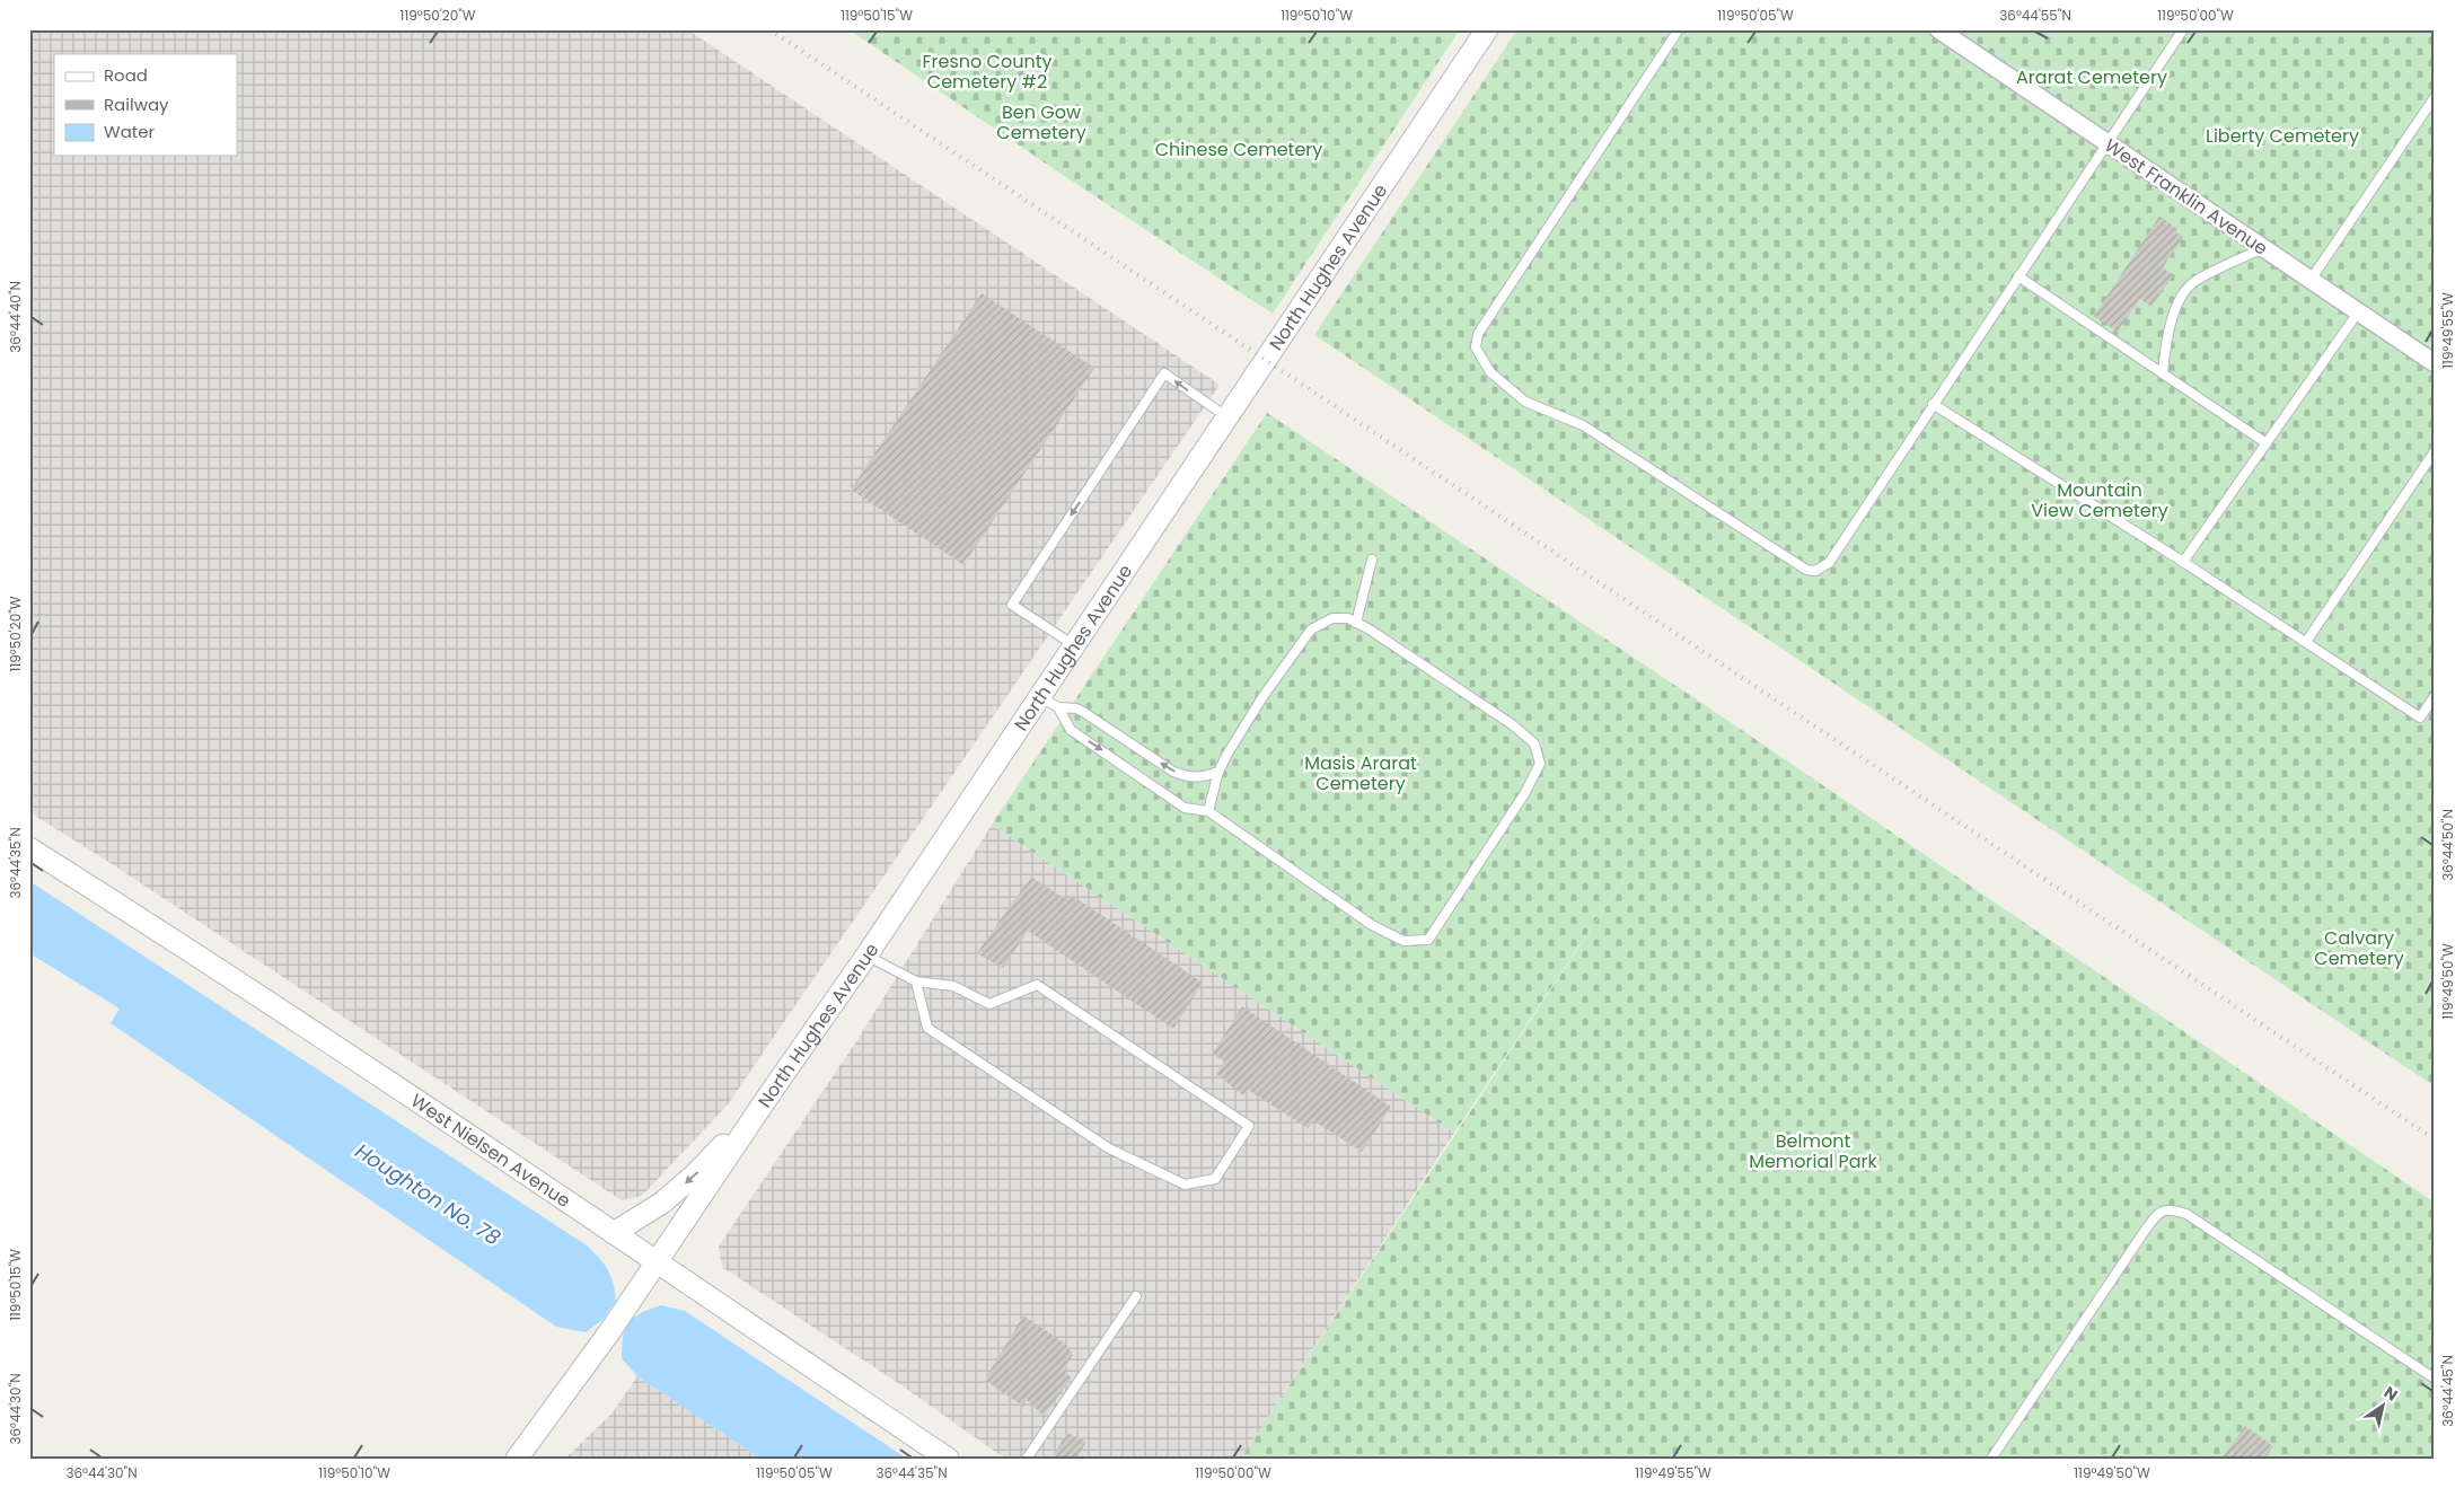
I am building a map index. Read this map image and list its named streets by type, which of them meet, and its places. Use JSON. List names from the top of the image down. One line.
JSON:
{"streets":{"street":["West Franklin Avenue","North Hughes Avenue","West Nielsen Avenue"]},"crossings":[["North Hughes Avenue","West Nielsen Avenue"]],"water":["Houghton No. 78"],"parks":["Fresno County Cemetery #2","Ararat Cemetery","Ben Gow Cemetery","Liberty Cemetery","Chinese Cemetery","Mountain View Cemetery","Masis Ararat Cemetery","Calvary Cemetery","Belmont Memorial Park"],"legend":["Road","Railway","Water"],"north":"top right","coordinates":["119°50'20\"W","119°50'15\"W","119°50'10\"W","119°50'05\"W","36°44'55\"N","119°50'00\"W","36°44'40\"N","119°49'55\"W","36°44'50\"N","36°44'35\"N","119°49'50\"W","36°44'45\"N","36°44'30\"N"]}
